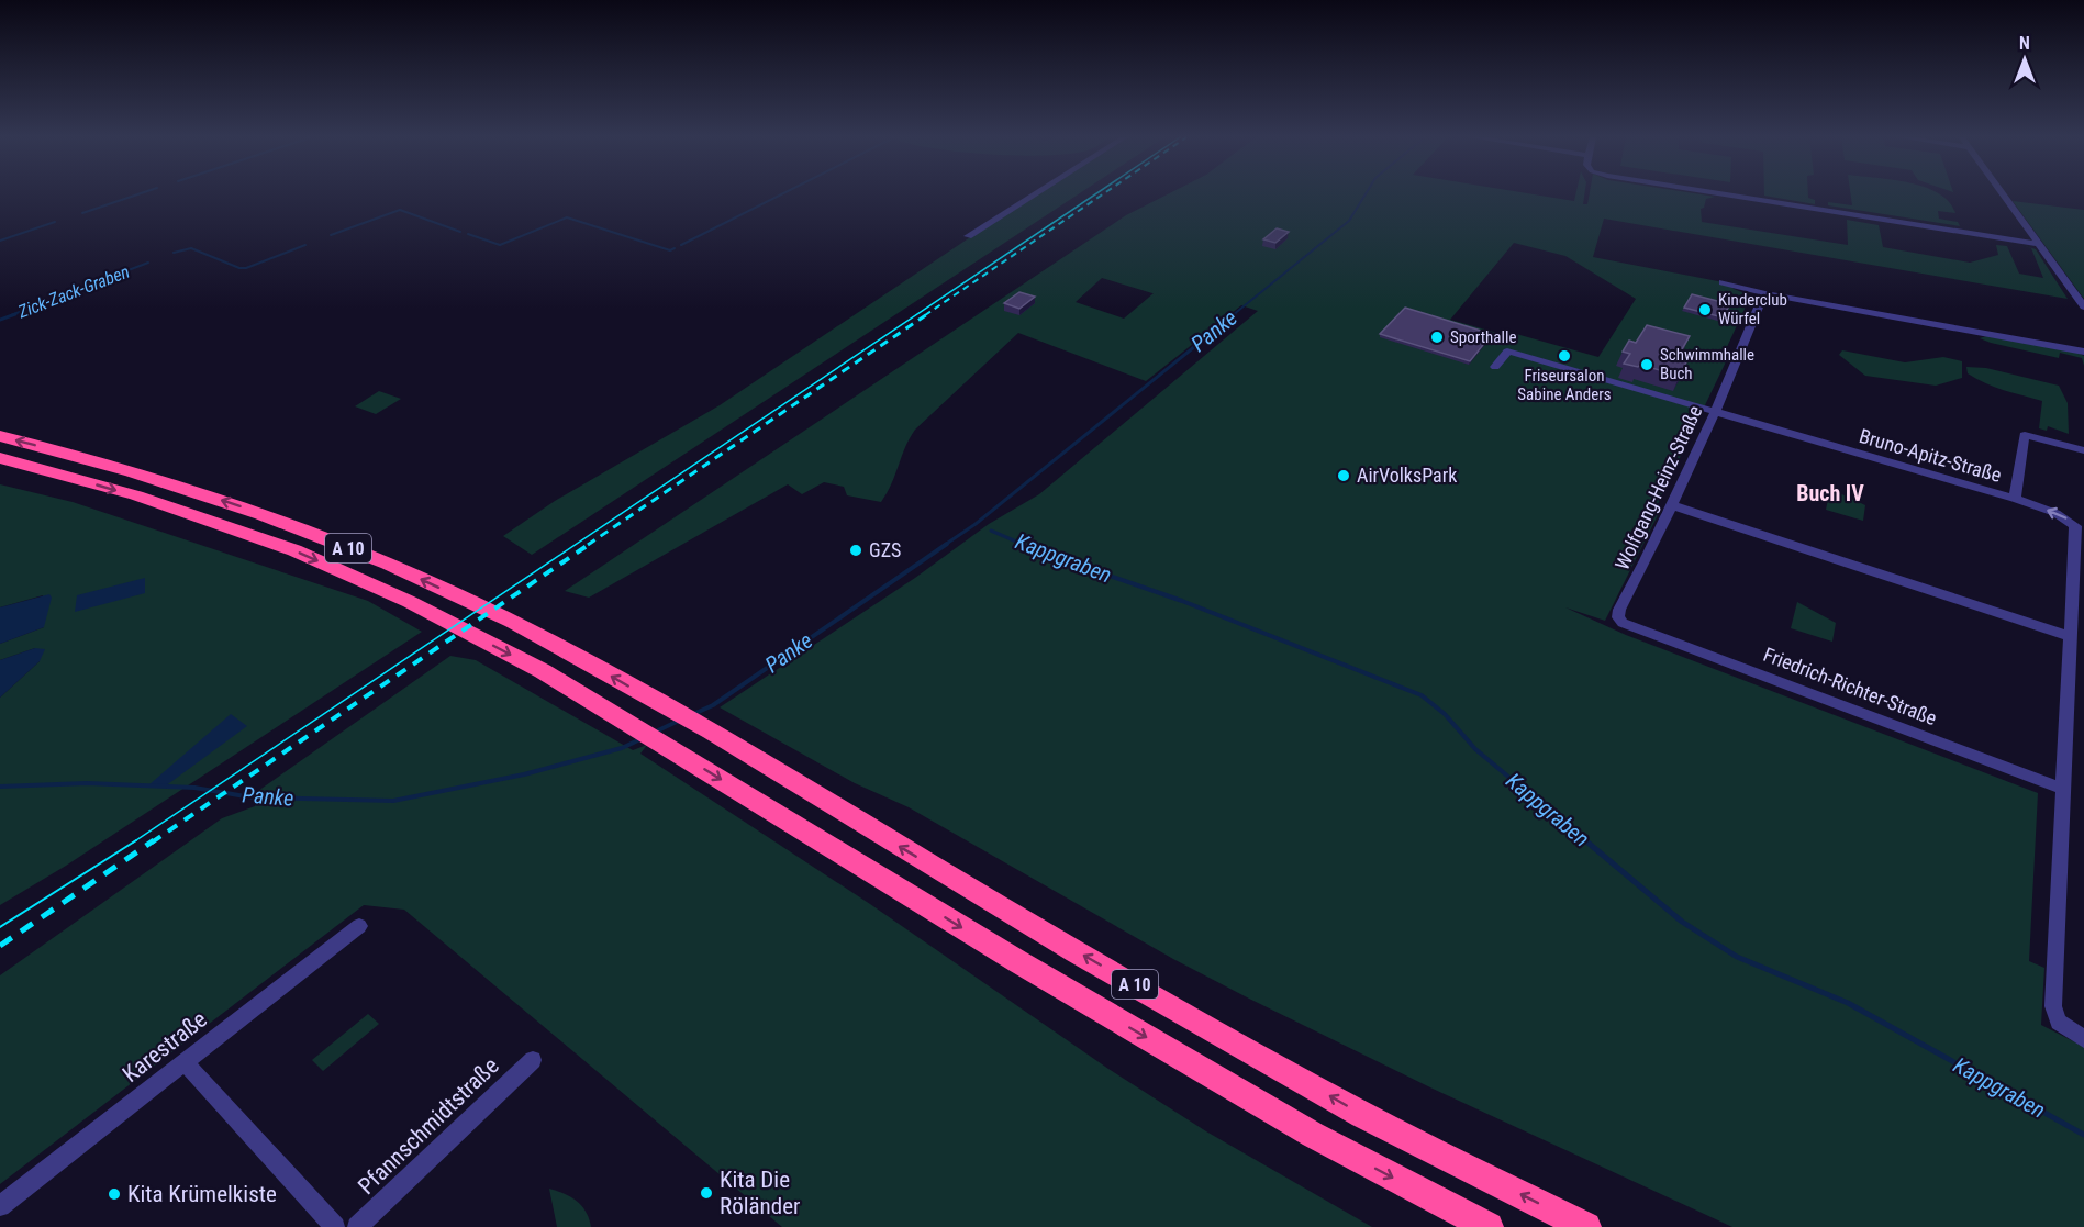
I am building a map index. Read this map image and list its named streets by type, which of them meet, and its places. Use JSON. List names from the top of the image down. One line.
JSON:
{"streets":{"highway":["A 10"],"street":["Bruno-Apitz-Straße","Wolfgang-Heinz-Straße","Friedrich-Richter-Straße","Karestraße","Pfannschmidtstraße"]},"crossings":[["Bruno-Apitz-Straße","Wolfgang-Heinz-Straße"],["Wolfgang-Heinz-Straße","Friedrich-Richter-Straße"]],"districts":["Buch IV"],"water":["Zick-Zack-Graben","Panke","Kappgraben"],"places":["Kinderclub Würfel","Sporthalle","Friseursalon Sabine Anders","Schwimmhalle Buch","AirVolksPark","GZS","Kita Die Röländer","Kita Krümelkiste"],"north":"top"}
